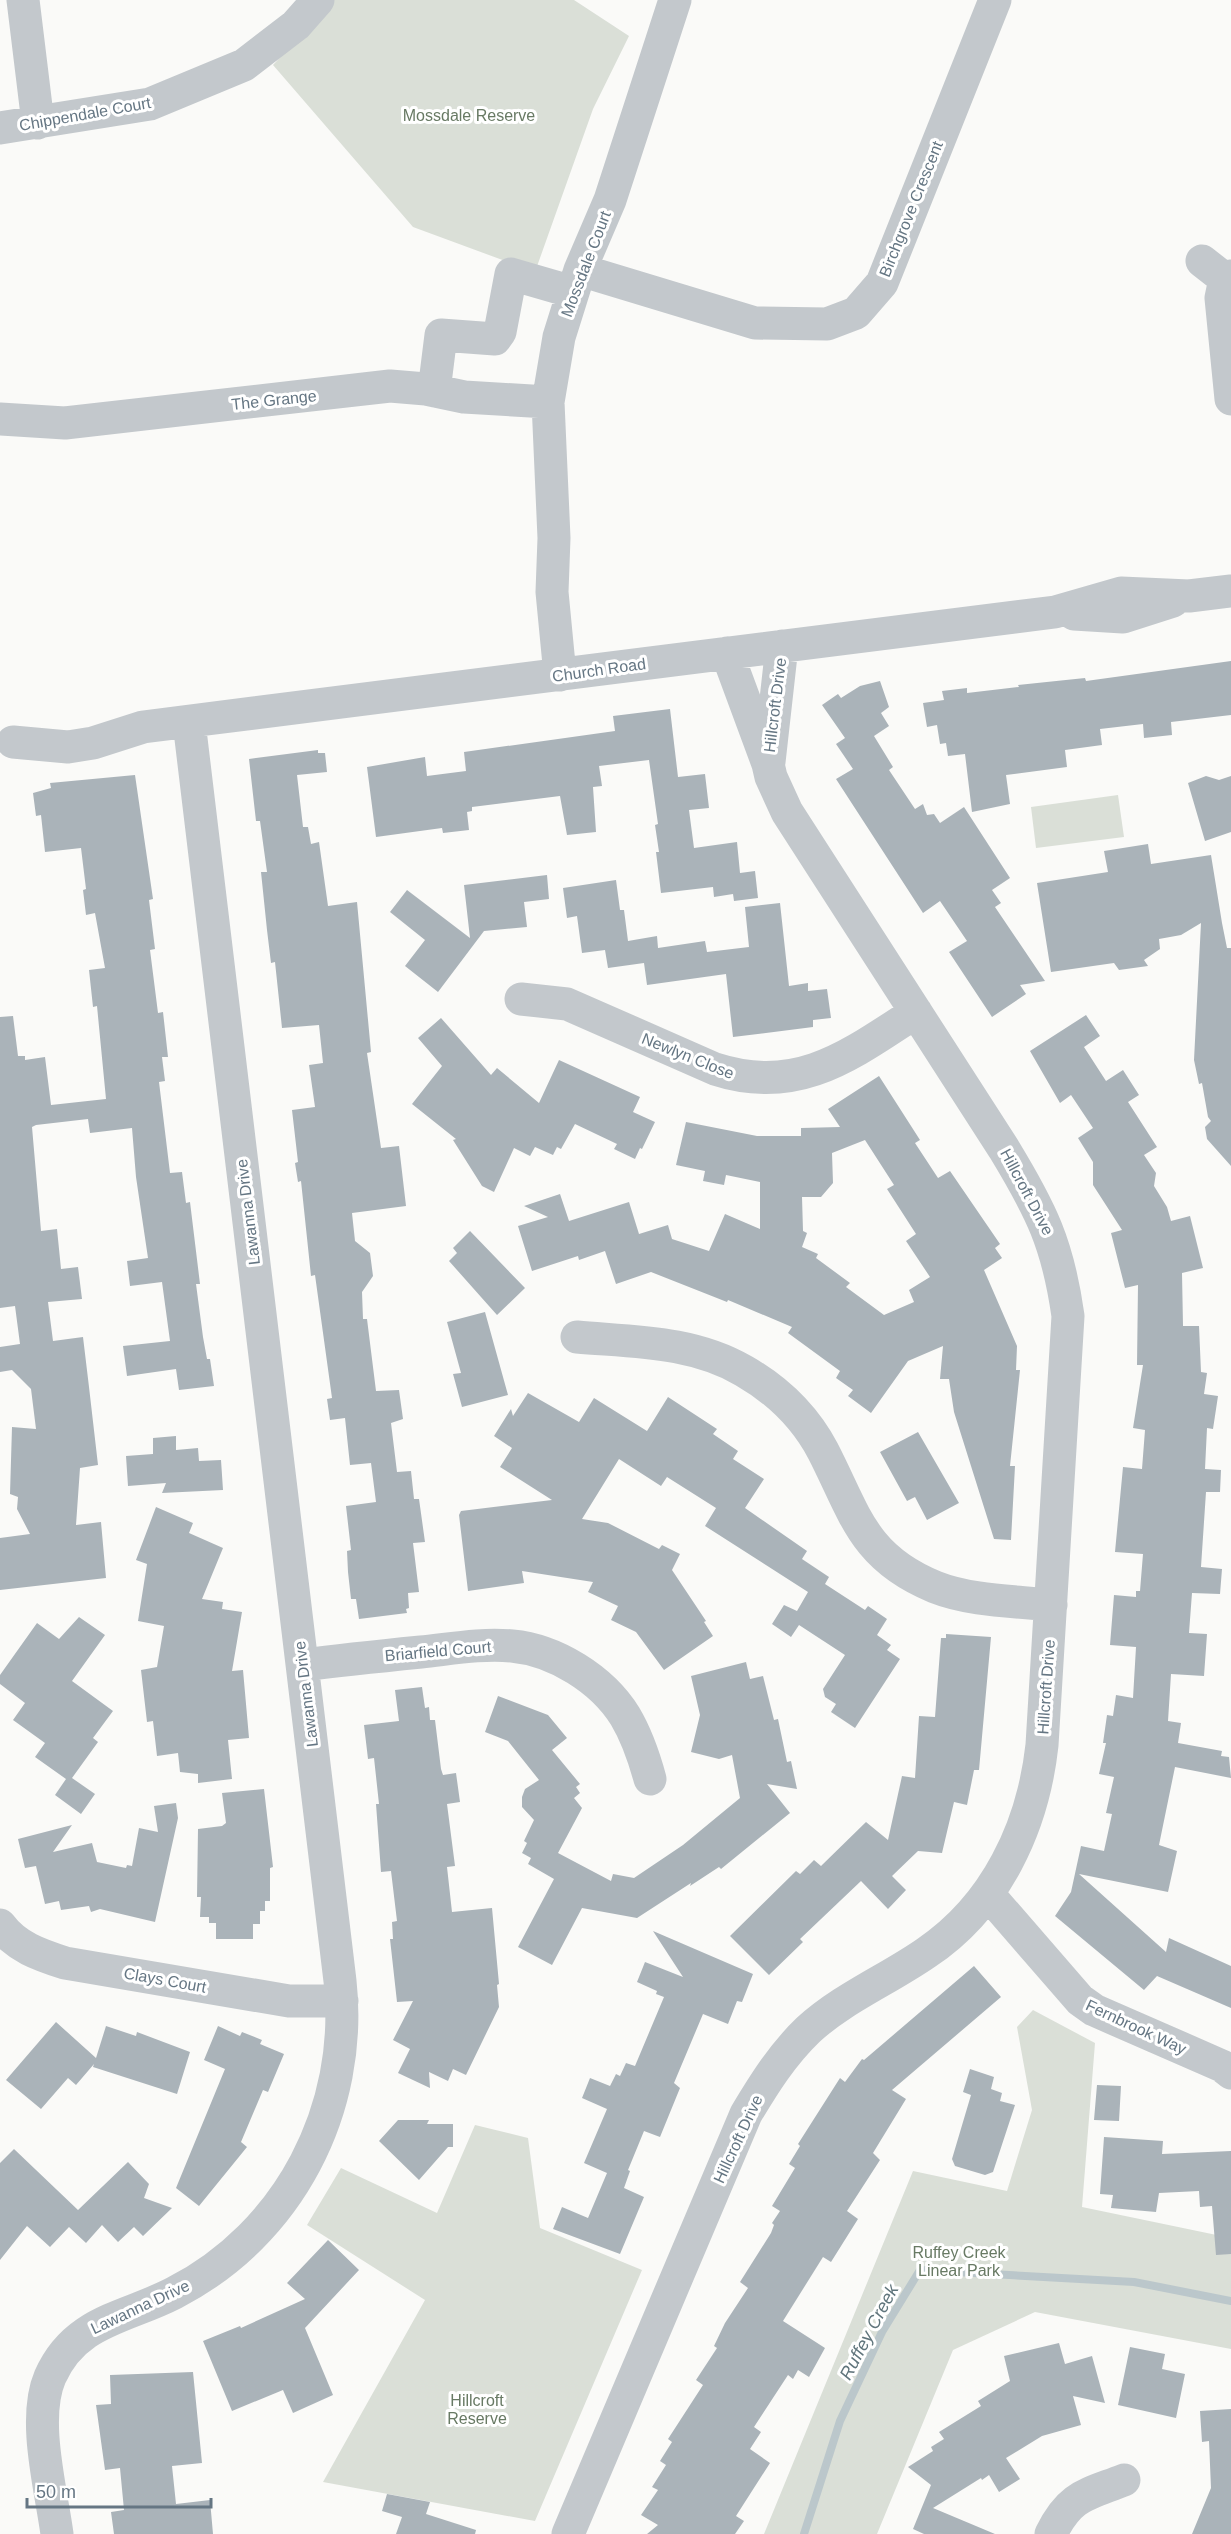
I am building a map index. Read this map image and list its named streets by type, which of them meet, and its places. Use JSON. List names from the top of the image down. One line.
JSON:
{"streets":{"street":["Chippendale Court","Birchgrove Crescent","Mossdale Court","The Grange","Church Road","Hillcroft Drive","Newlyn Close","Lawanna Drive","Briarfield Court","Clays Court","Fernbrook Way"]},"crossings":[["Birchgrove Crescent","Mossdale Court"],["Birchgrove Crescent","The Grange"],["Mossdale Court","The Grange"],["Mossdale Court","Church Road"],["Church Road","Hillcroft Drive"],["Church Road","Lawanna Drive"],["Hillcroft Drive","Newlyn Close"],["Hillcroft Drive","Fernbrook Way"],["Lawanna Drive","Briarfield Court"],["Lawanna Drive","Clays Court"]],"water":["Ruffey Creek"],"parks":["Mossdale Reserve","Ruffey Creek Linear Park","Hillcroft Reserve"],"scale_bar":"50 m"}
